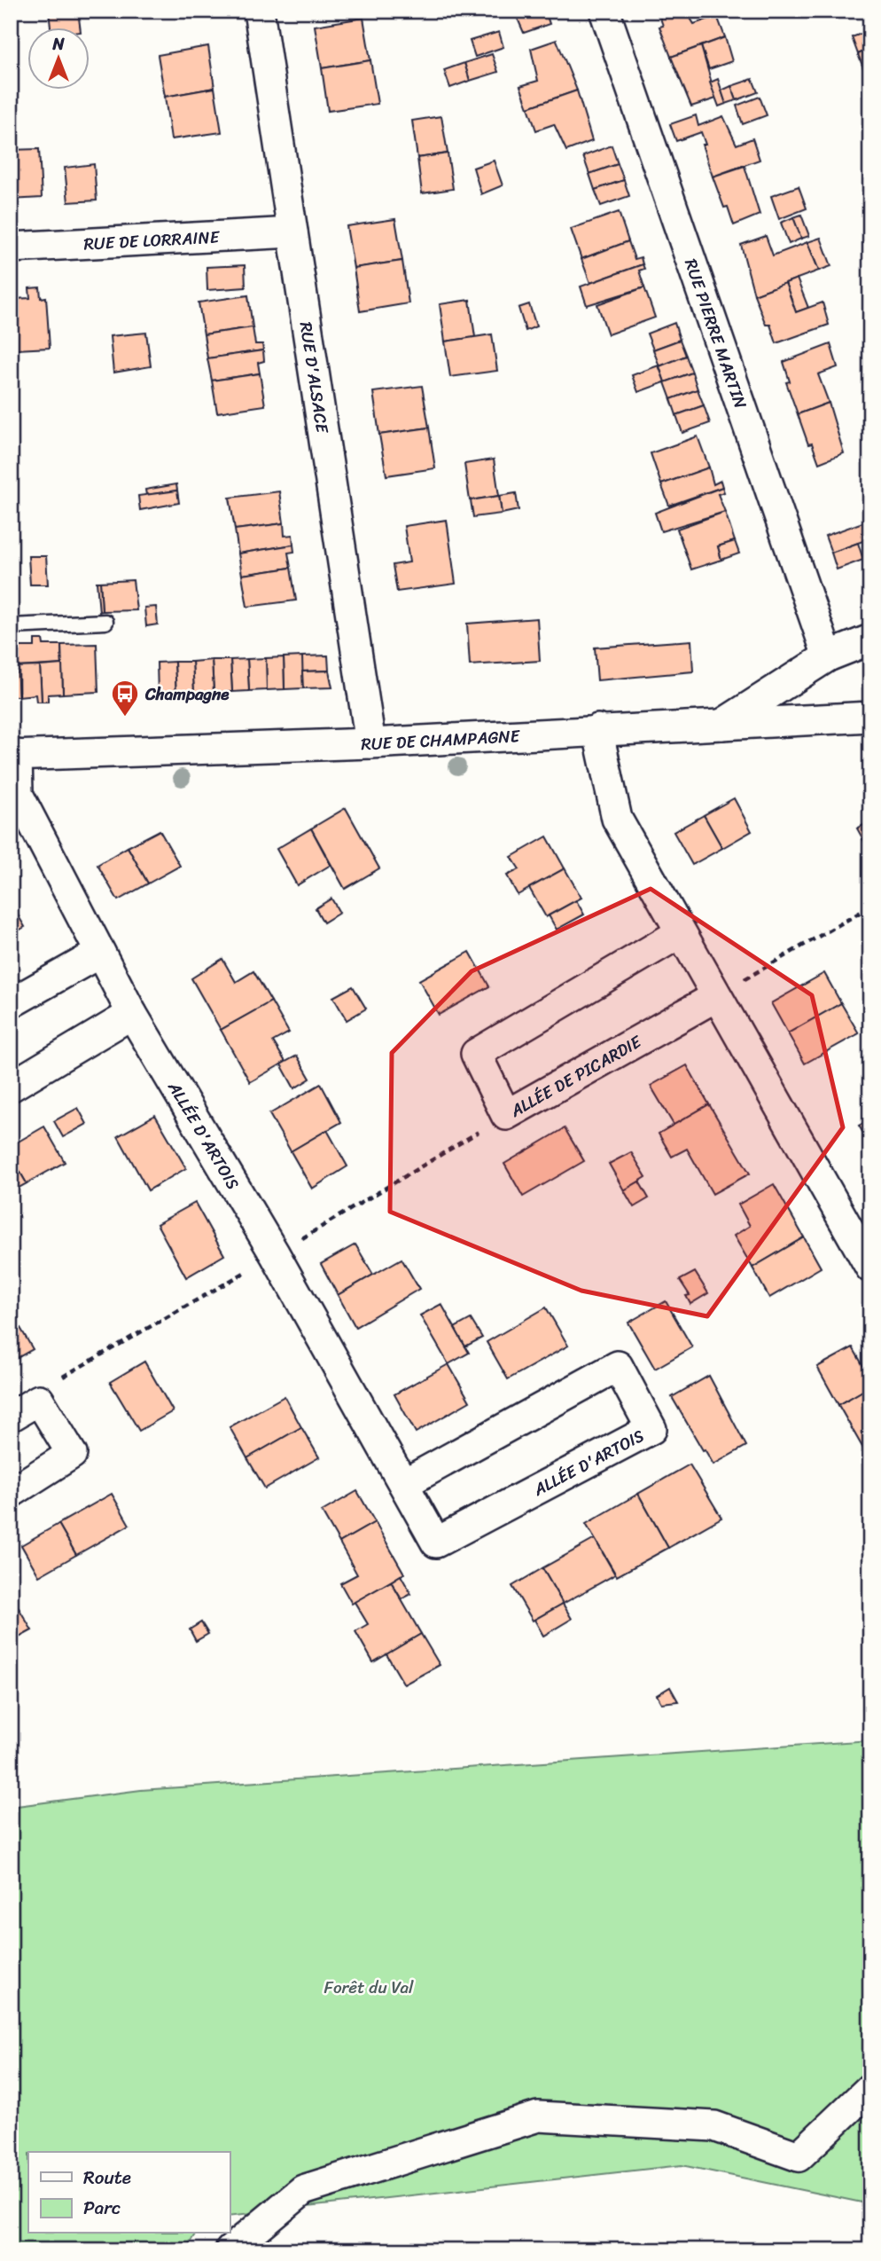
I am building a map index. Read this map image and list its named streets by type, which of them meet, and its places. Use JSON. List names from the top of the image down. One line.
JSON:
{"streets":{"street":["RUE DE LORRAINE","RUE PIERRE MARTIN","RUE D'ALSACE","RUE DE CHAMPAGNE","ALLÉE DE PICARDIE","ALLÉE D'ARTOIS"]},"crossings":[["RUE DE LORRAINE","RUE D'ALSACE"],["RUE D'ALSACE","RUE DE CHAMPAGNE"],["RUE DE CHAMPAGNE","ALLÉE D'ARTOIS"]],"parks":["Forêt du Val"],"places":{"bus stop":["Champagne"]},"legend":["Route","Parc"],"north":"top"}
